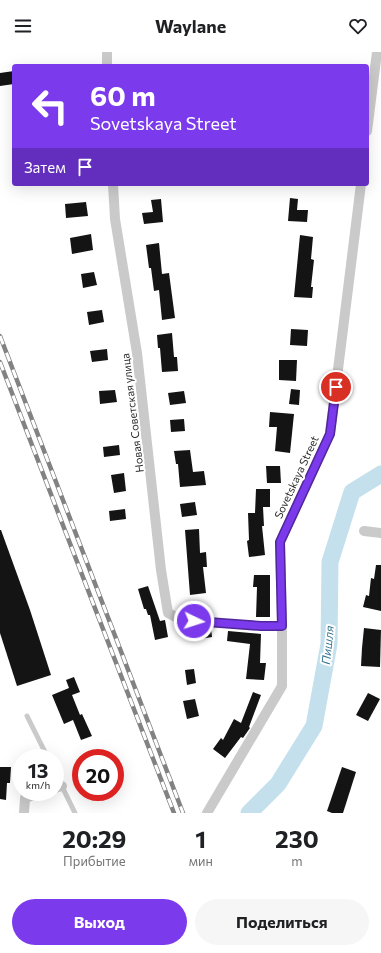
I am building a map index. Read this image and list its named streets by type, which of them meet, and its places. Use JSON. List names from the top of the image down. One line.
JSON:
{"streets":{"street":["Новая Советская улица","Sovetskaya Street"]},"water":["Пишля"],"page":{"header":"Waylane","turn":["60 m","Sovetskaya Street"],"then":"Затем","speed":"13 km/h","limit":"20","eta":["20:29","Прибытие","1","мин","230","m"],"buttons":["Выход","Поделиться"]}}
